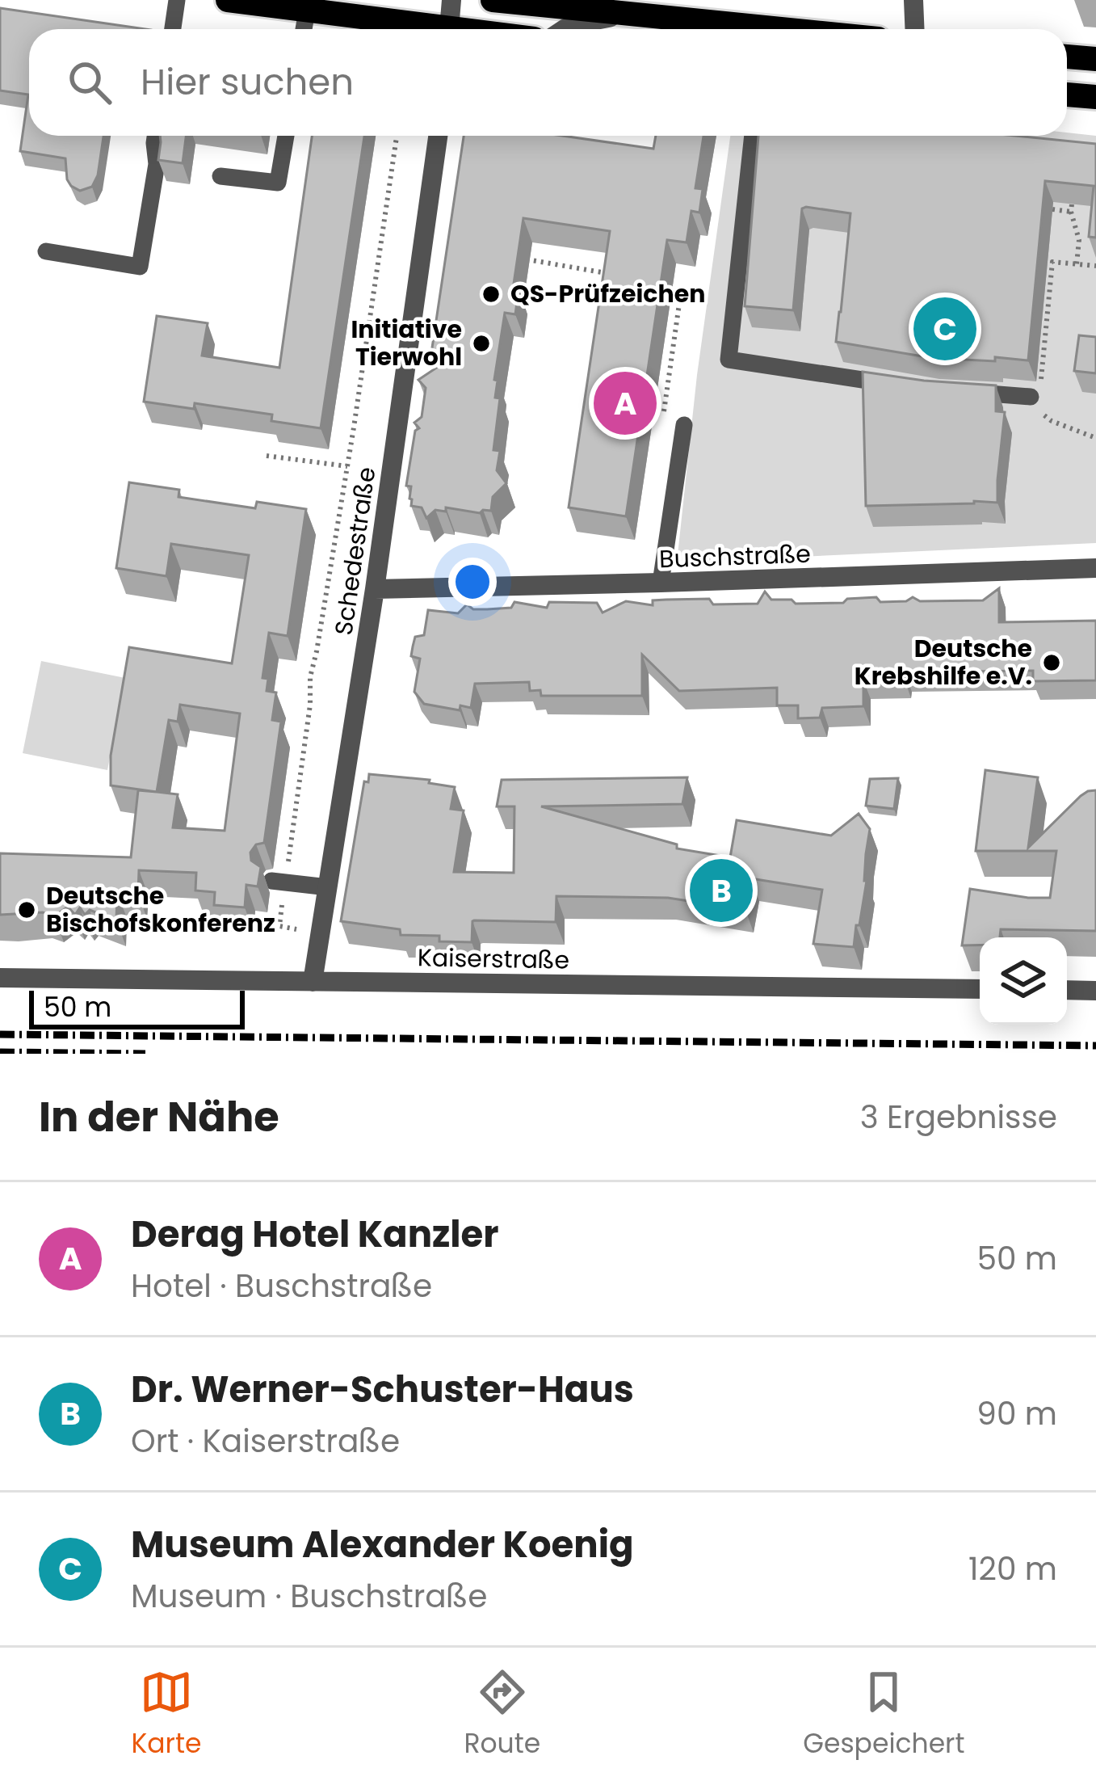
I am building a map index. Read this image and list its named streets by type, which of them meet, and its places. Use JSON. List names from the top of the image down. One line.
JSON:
{"streets":{"street":["Schedestraße","Buschstraße","Kaiserstraße"]},"crossings":[["Schedestraße","Buschstraße"],["Schedestraße","Kaiserstraße"]],"places":["QS-Prüfzeichen","Initiative Tierwohl","Deutsche Krebshilfe e.V.","Deutsche Bischofskonferenz"],"scale_bar":"50 m","page":{"search":"Hier suchen","pins":["C","A","B"],"scale":"50 m","heading":["In der Nähe","3 Ergebnisse"],"list":[{"mark":"A","name":"Derag Hotel Kanzler","note":"Hotel · Buschstraße","value":"50 m"},{"mark":"B","name":"Dr. Werner-Schuster-Haus","note":"Ort · Kaiserstraße","value":"90 m"},{"mark":"C","name":"Museum Alexander Koenig","note":"Museum · Buschstraße","value":"120 m"}],"nav":["Karte","Route","Gespeichert"]}}
